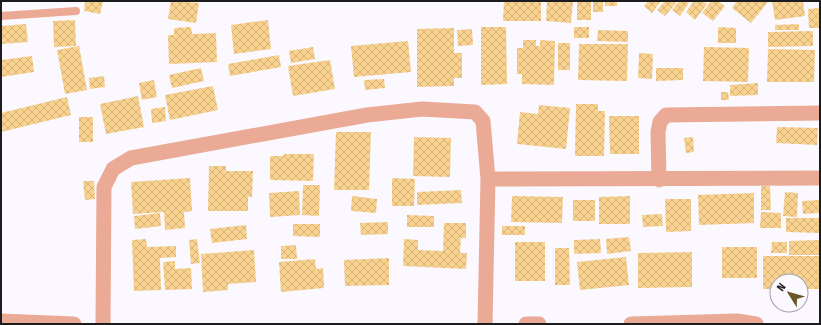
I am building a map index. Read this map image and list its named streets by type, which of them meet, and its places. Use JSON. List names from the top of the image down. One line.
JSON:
{"north":"top left"}
